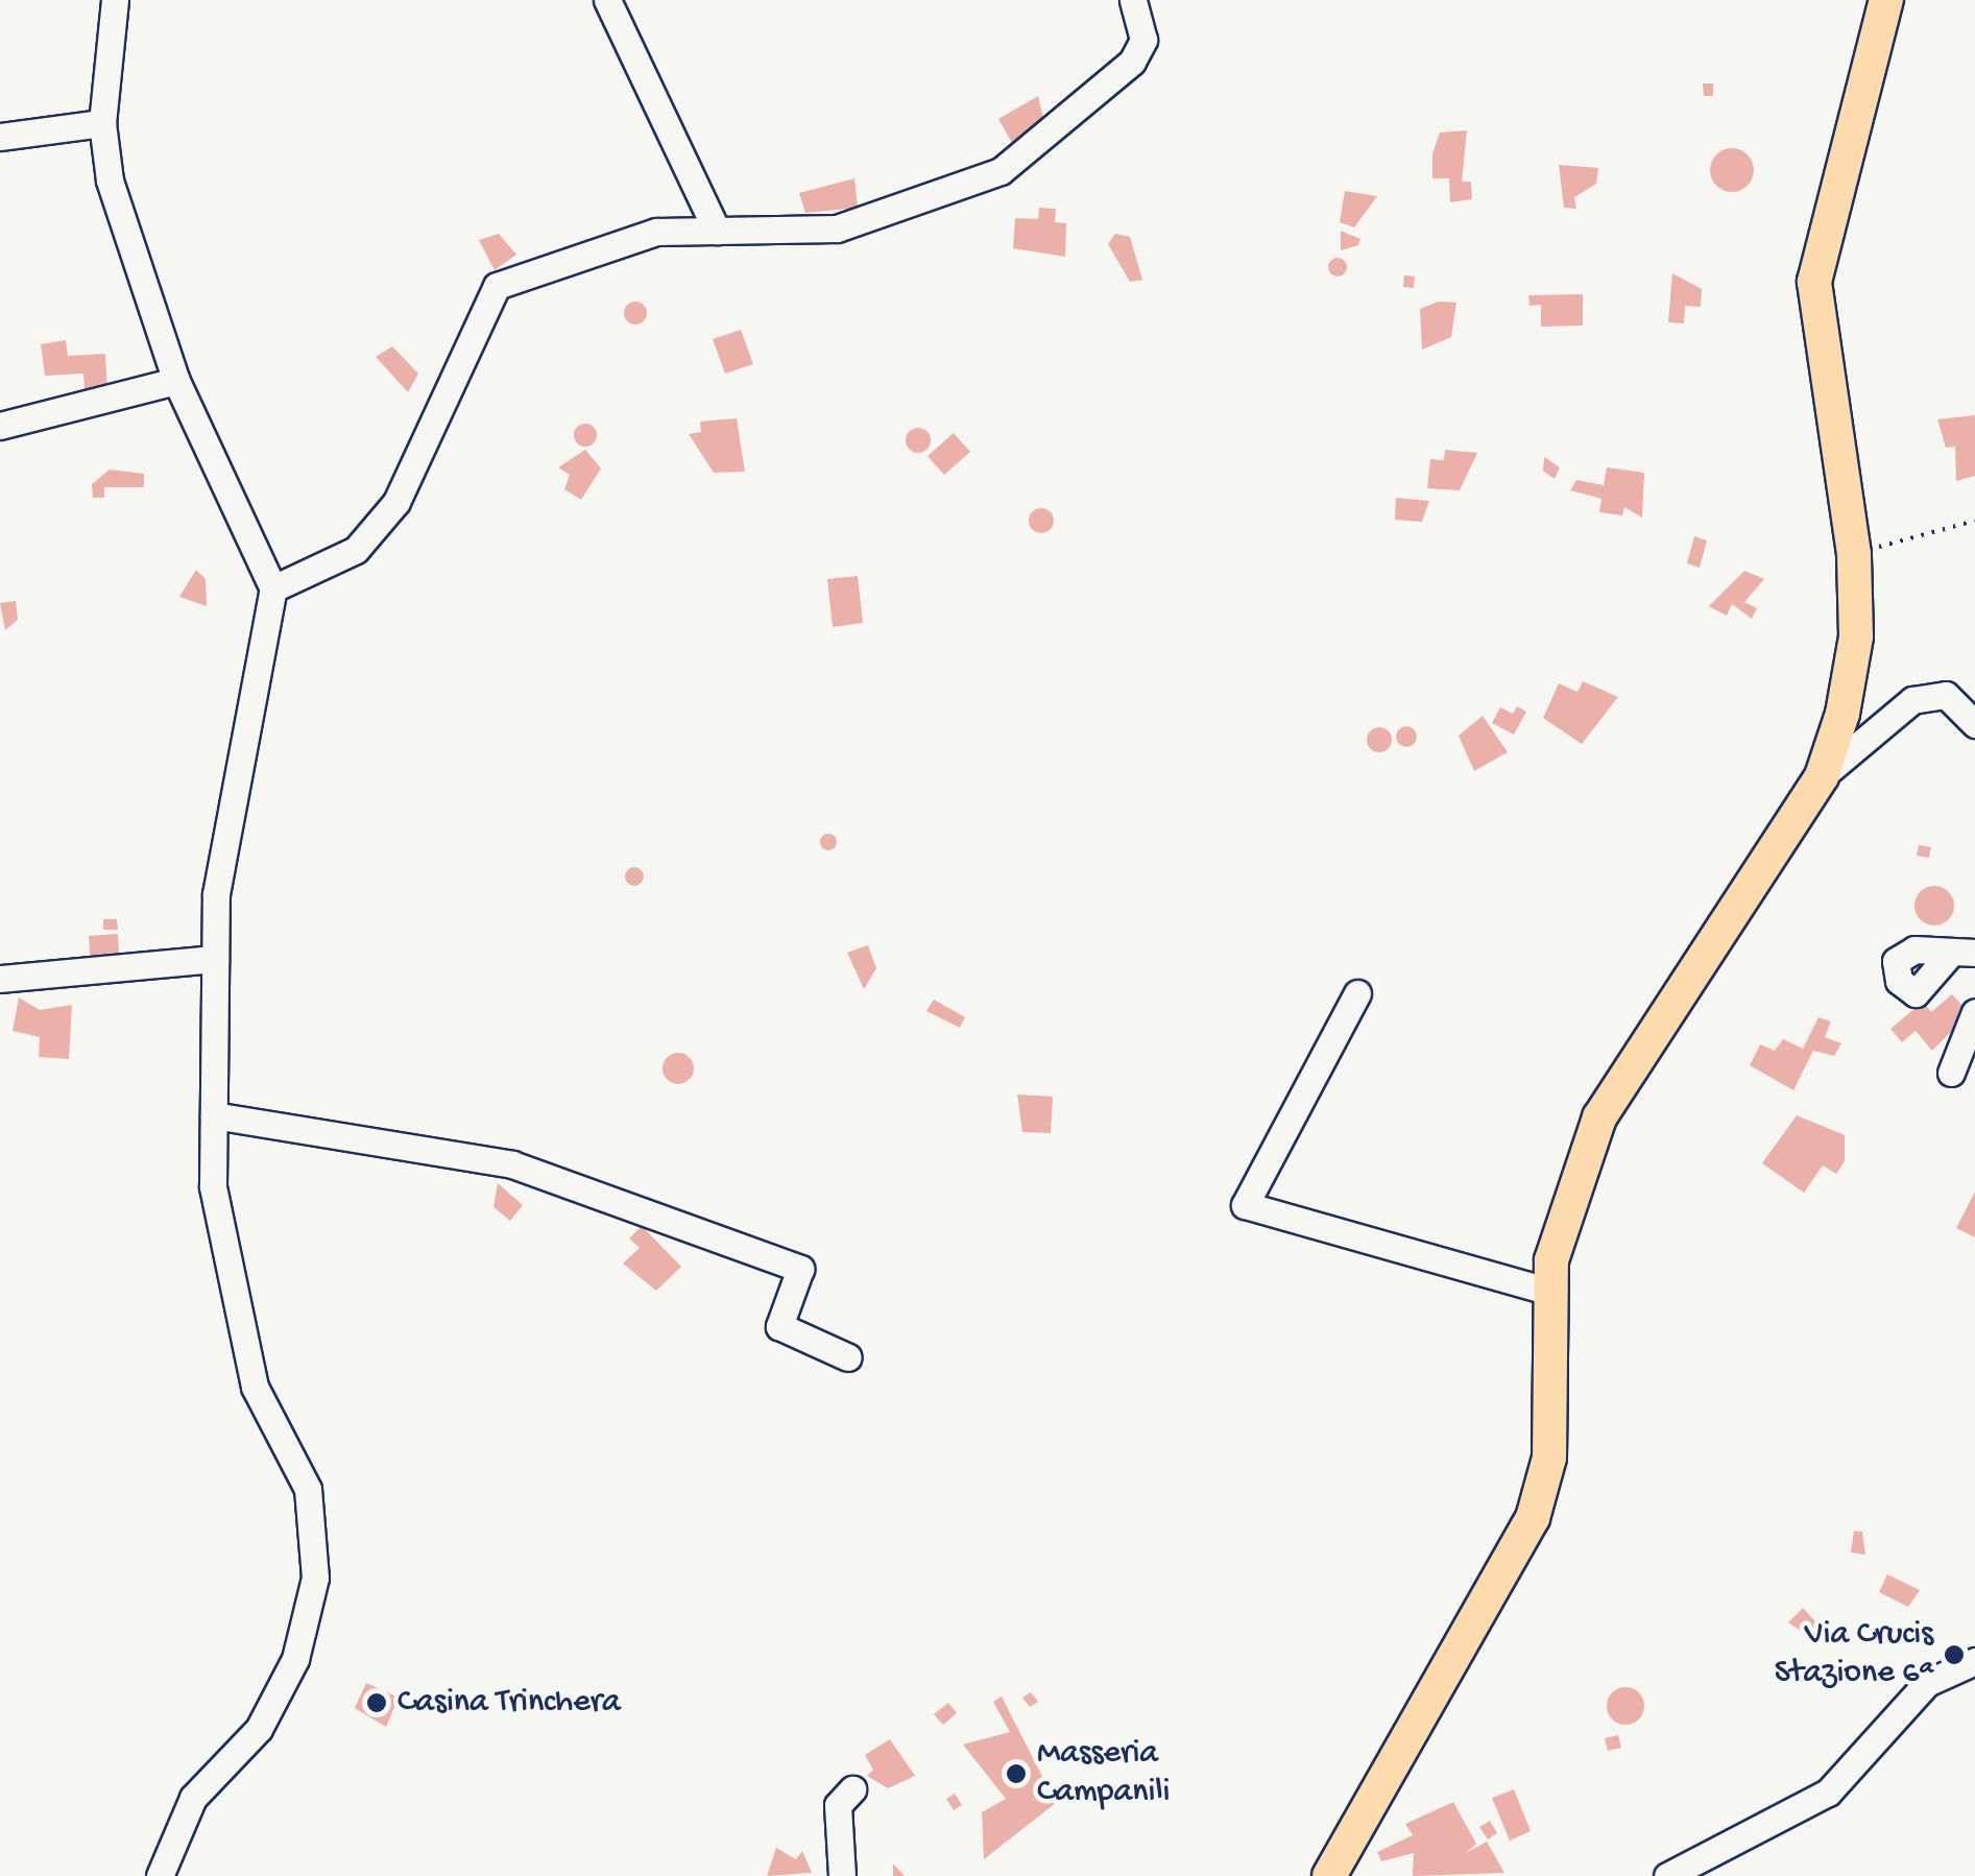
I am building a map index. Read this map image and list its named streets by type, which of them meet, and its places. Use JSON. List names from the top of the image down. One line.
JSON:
{"places":["Via Crucis Stazione 6ª","Casina Trinchera","Masseria Campanili"]}
